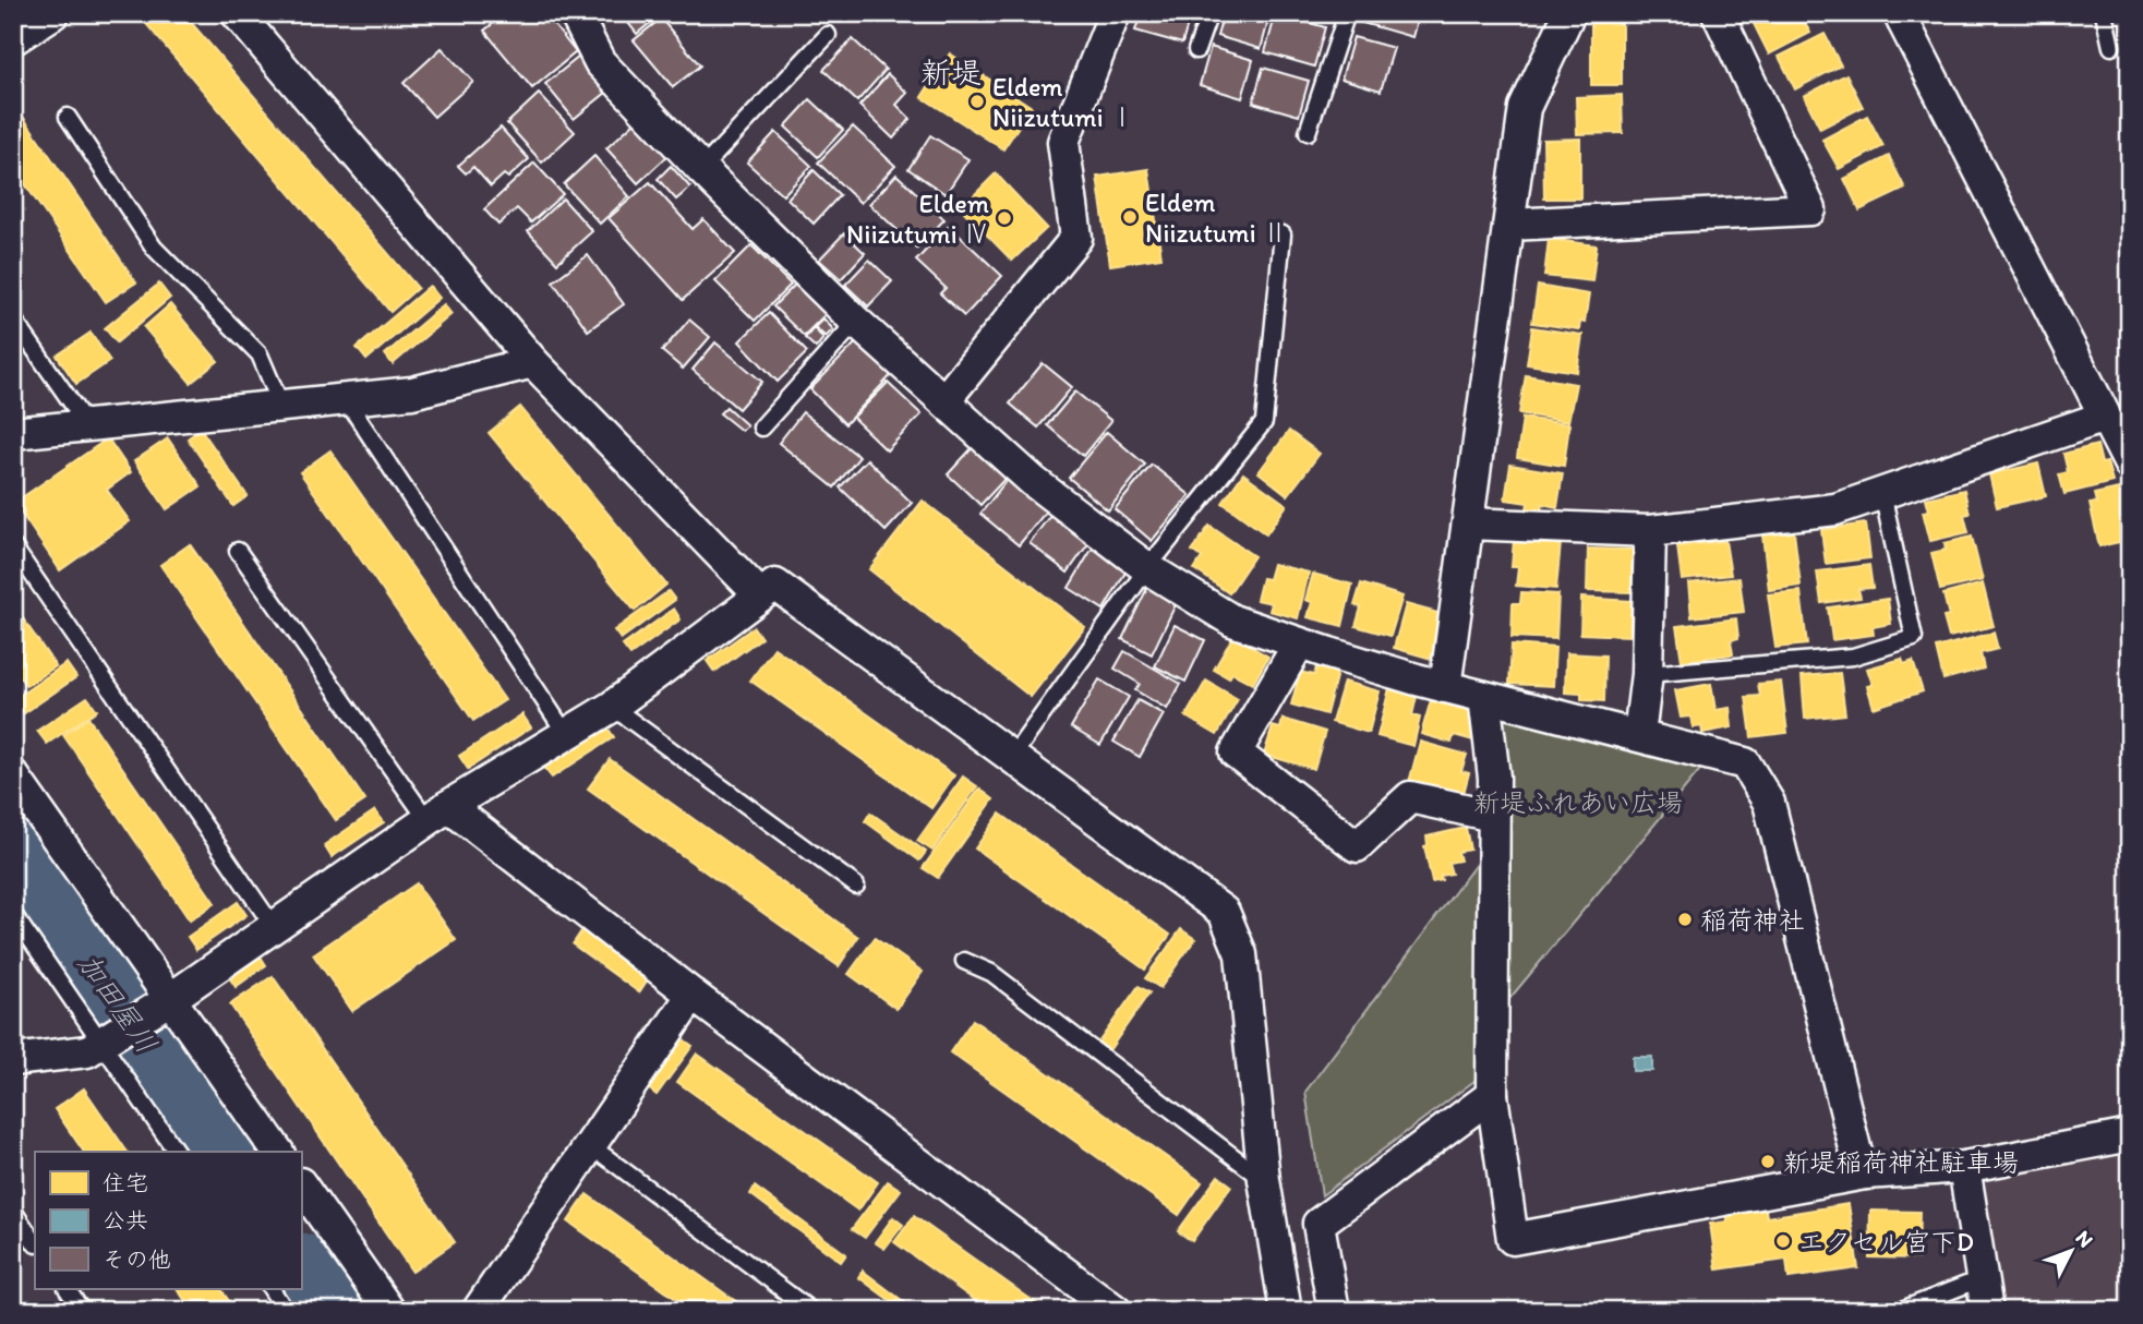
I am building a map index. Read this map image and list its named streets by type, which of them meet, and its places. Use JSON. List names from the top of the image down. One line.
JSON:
{"districts":["新堤"],"water":["加田屋川"],"parks":["新堤ふれあい広場"],"places":["Eldem Niizutumi Ⅰ","Eldem Niizutumi Ⅱ","Eldem Niizutumi Ⅳ","稲荷神社","新堤稲荷神社駐車場","エクセル宮下D"],"legend":["住宅","公共","その他"],"north":"top right"}
